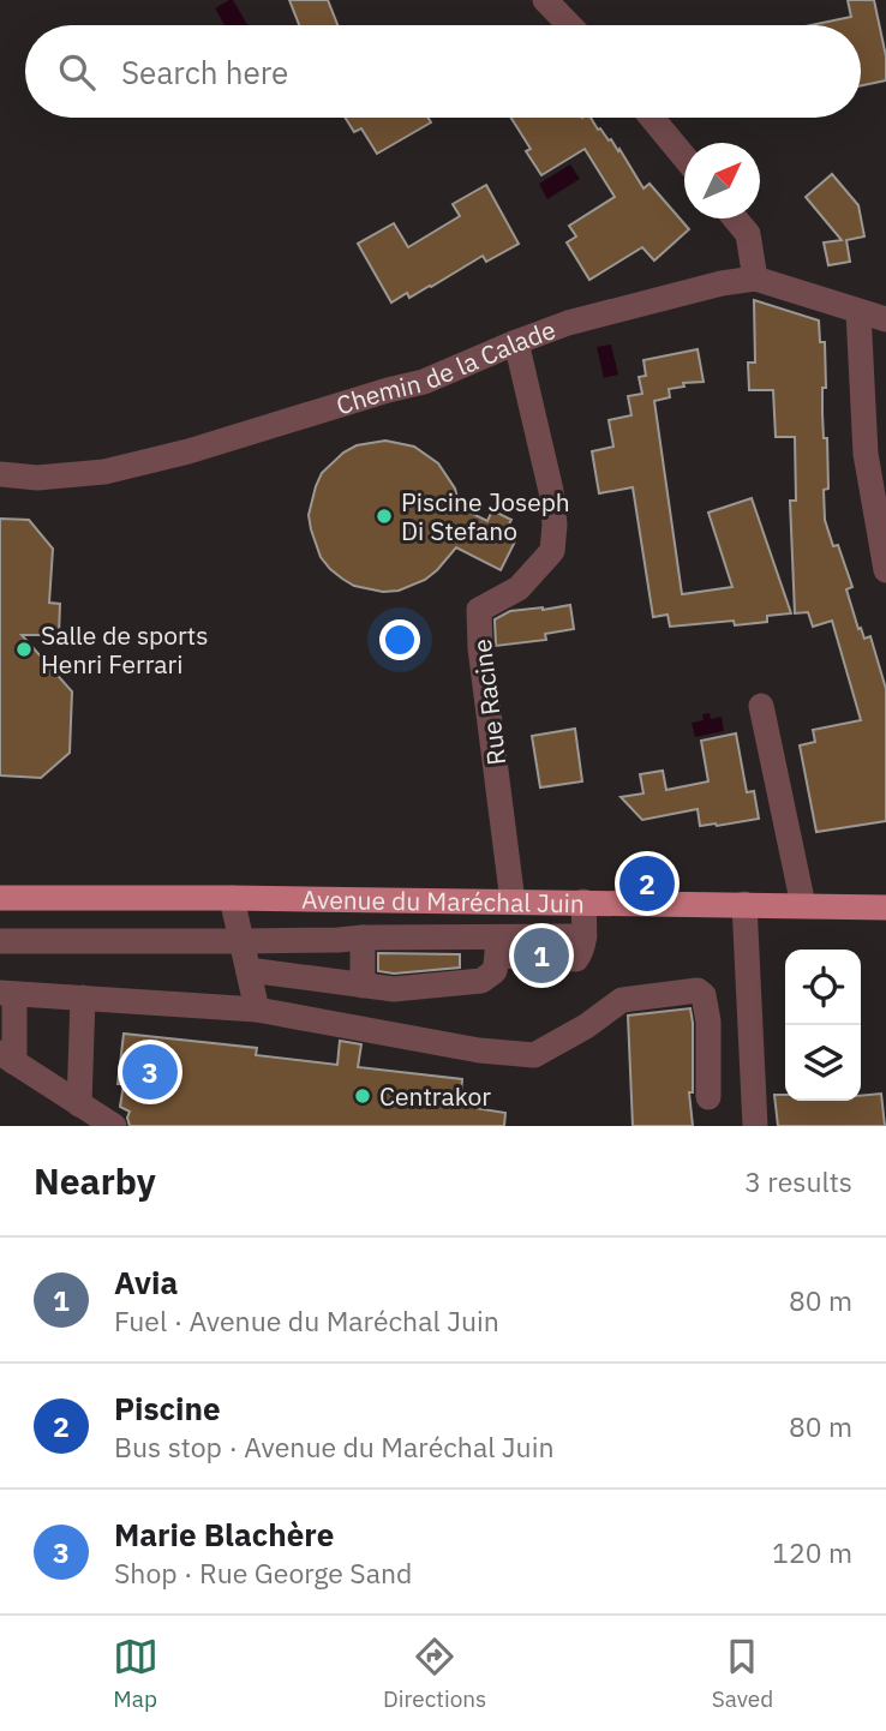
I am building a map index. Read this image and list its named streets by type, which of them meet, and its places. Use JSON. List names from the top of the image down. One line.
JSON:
{"streets":{"main road":["Avenue du Maréchal Juin"],"street":["Chemin de la Calade","Rue Racine"]},"crossings":[["Chemin de la Calade","Rue Racine"],["Rue Racine","Avenue du Maréchal Juin"]],"places":["Piscine Joseph Di Stefano","Salle de sports Henri Ferrari","Centrakor"],"north":"top right","page":{"search":"Search here","pins":["2","1","3"],"heading":["Nearby","3 results"],"list":[{"mark":"1","name":"Avia","note":"Fuel · Avenue du Maréchal Juin","value":"80 m"},{"mark":"2","name":"Piscine","note":"Bus stop · Avenue du Maréchal Juin","value":"80 m"},{"mark":"3","name":"Marie Blachère","note":"Shop · Rue George Sand","value":"120 m"}],"nav":["Map","Directions","Saved"]}}
